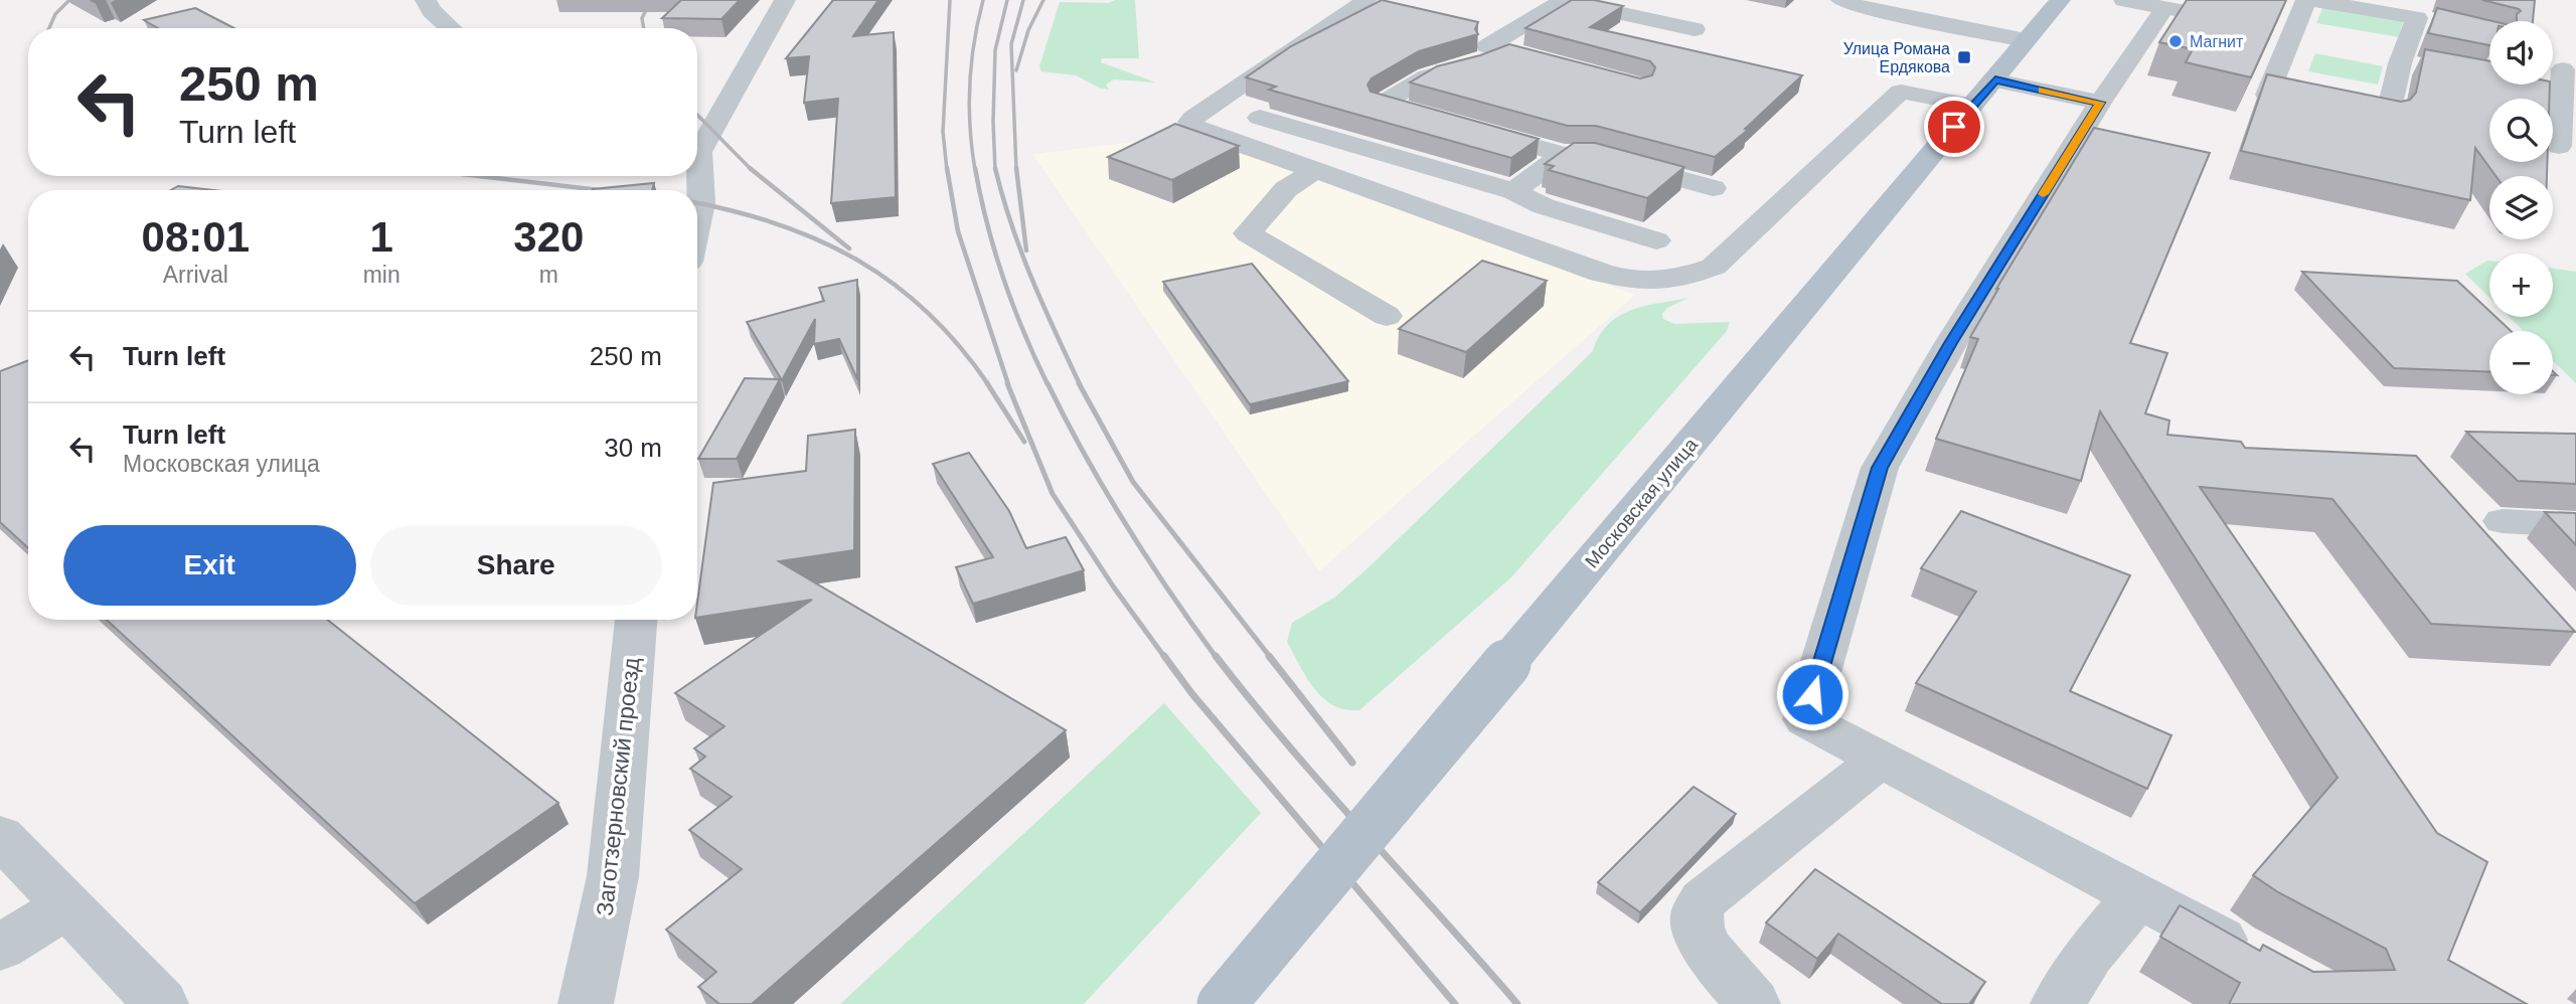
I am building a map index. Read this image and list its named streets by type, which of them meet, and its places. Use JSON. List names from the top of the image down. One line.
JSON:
{"streets":{"main road":["Московская улица"],"street":["Заготзерновский проезд"]},"places":{"other":["Магнит"],"transit":["Улица Романа Ердякова"]},"page":{"map_buttons":["+","−"],"turn":["250 m","Turn left"],"eta":["08:01","Arrival","1","min","320","m"],"list":[{"name":"Turn left","value":"250 m"},{"name":"Turn left","note":"Московская улица","value":"30 m"}],"buttons":["Exit","Share"]}}
